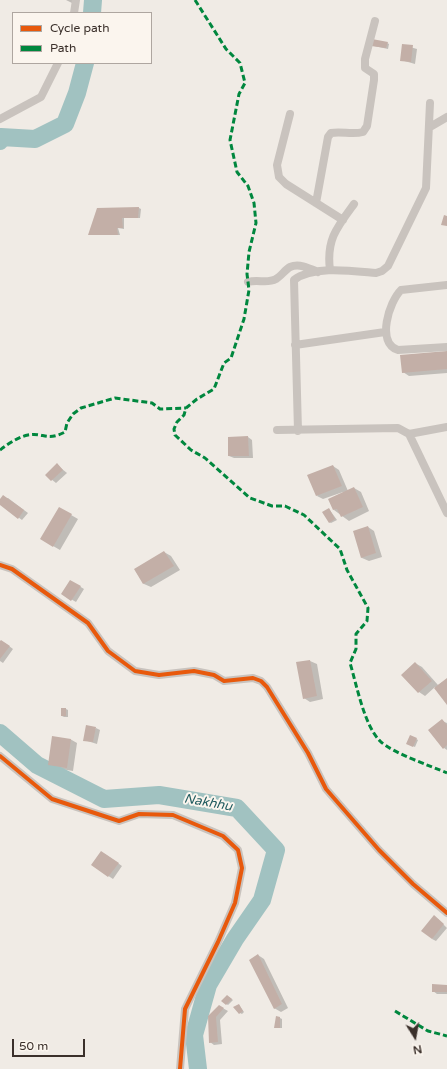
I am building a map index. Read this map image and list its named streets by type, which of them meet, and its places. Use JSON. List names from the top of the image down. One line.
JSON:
{"water":["Nakhhu"],"legend":["Cycle path","Path"],"scale_bar":"50 m","north":"bottom"}
